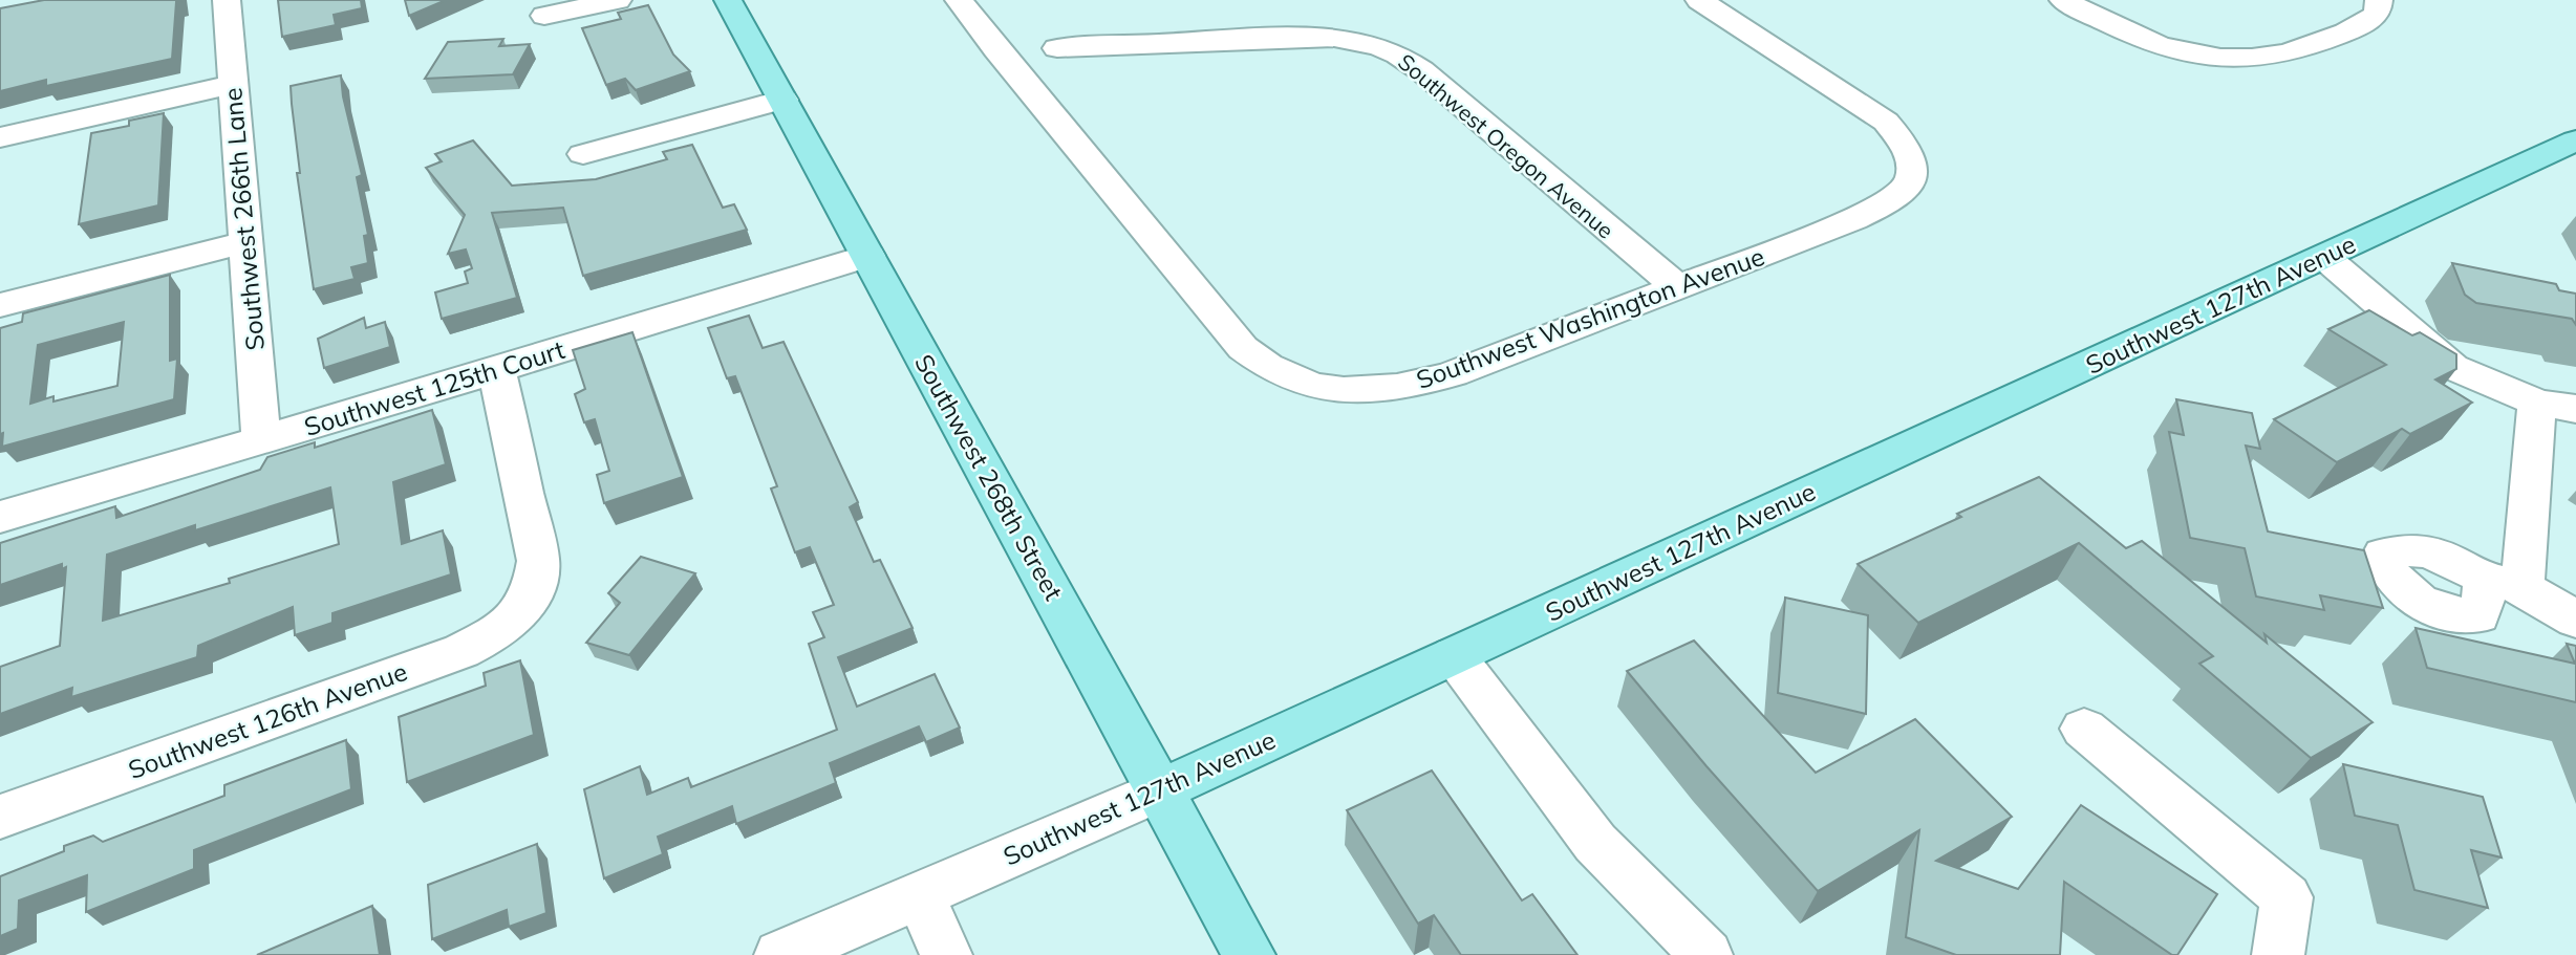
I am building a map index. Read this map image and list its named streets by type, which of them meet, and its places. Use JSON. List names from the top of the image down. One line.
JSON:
{"streets":{"main road":["Southwest 127th Avenue","Southwest 268th Street"],"street":["Southwest Oregon Avenue","Southwest 266th Lane","Southwest Washington Avenue","Southwest 125th Court","Southwest 126th Avenue"]},"crossings":[["Southwest Oregon Avenue","Southwest Washington Avenue"],["Southwest 266th Lane","Southwest 125th Court"],["Southwest 127th Avenue","Southwest 268th Street"],["Southwest 125th Court","Southwest 268th Street"],["Southwest 125th Court","Southwest 126th Avenue"]]}
